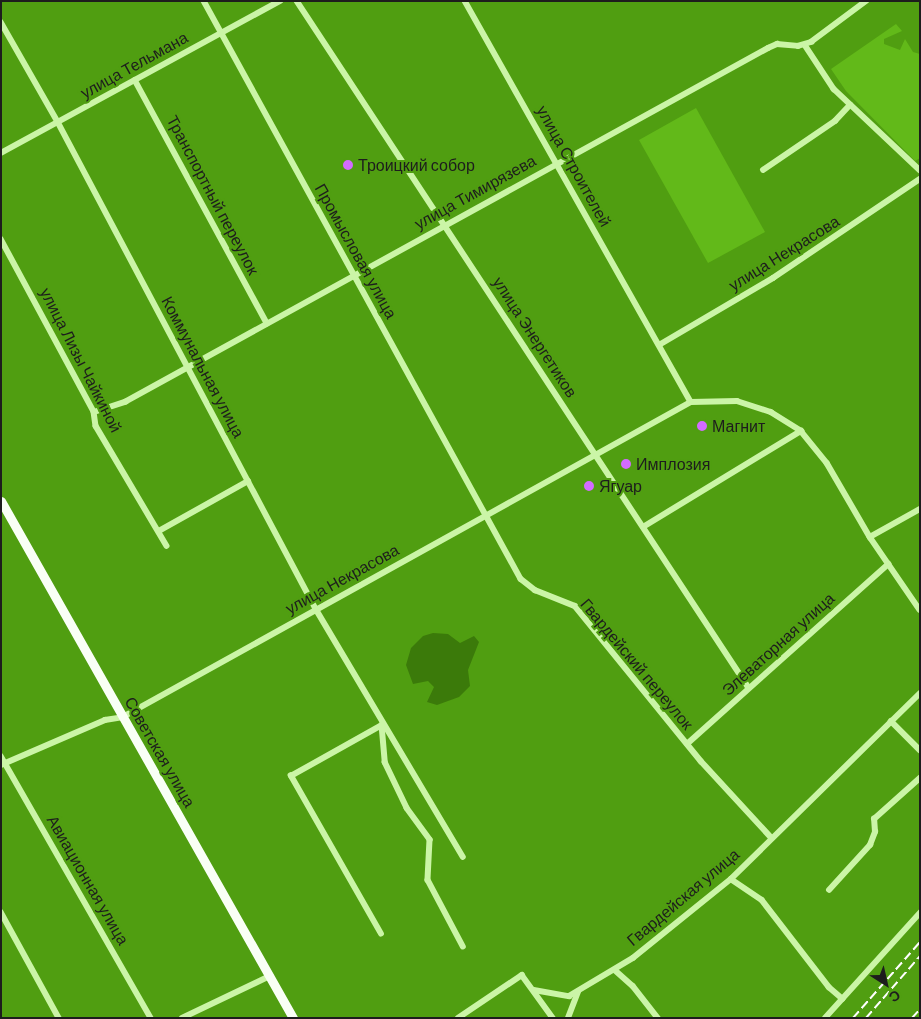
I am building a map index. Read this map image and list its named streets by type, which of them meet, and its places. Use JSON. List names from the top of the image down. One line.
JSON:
{"streets":{"main road":["Советская улица"],"street":["улица Тельмана","улица Строителей","улица Тимирязева","Транспортный переулок","Промысловая улица","улица Некрасова","улица Энергетиков","улица Лизы Чайкиной","Коммунальная улица","Элеваторная улица","Гвардейский переулок","Авиационная улица","Гвардейская улица"]},"crossings":[["улица Тельмана","Транспортный переулок"],["улица Тельмана","Промысловая улица"],["улица Тельмана","Коммунальная улица"],["улица Строителей","улица Тимирязева"],["улица Строителей","улица Некрасова"],["улица Тимирязева","Транспортный переулок"],["улица Тимирязева","Промысловая улица"],["улица Тимирязева","улица Энергетиков"],["улица Тимирязева","улица Лизы Чайкиной"],["улица Тимирязева","Коммунальная улица"],["Промысловая улица","улица Некрасова"],["Промысловая улица","Гвардейский переулок"],["улица Некрасова","улица Энергетиков"],["улица Некрасова","Коммунальная улица"],["улица Некрасова","Гвардейский переулок"],["улица Некрасова","Советская улица"],["улица Некрасова","Авиационная улица"],["улица Энергетиков","Элеваторная улица"],["Элеваторная улица","Гвардейский переулок"],["Гвардейский переулок","Гвардейская улица"]],"places":["Троицкий собор","Магнит","Имплозия","Ягуар"],"north":"bottom right"}
